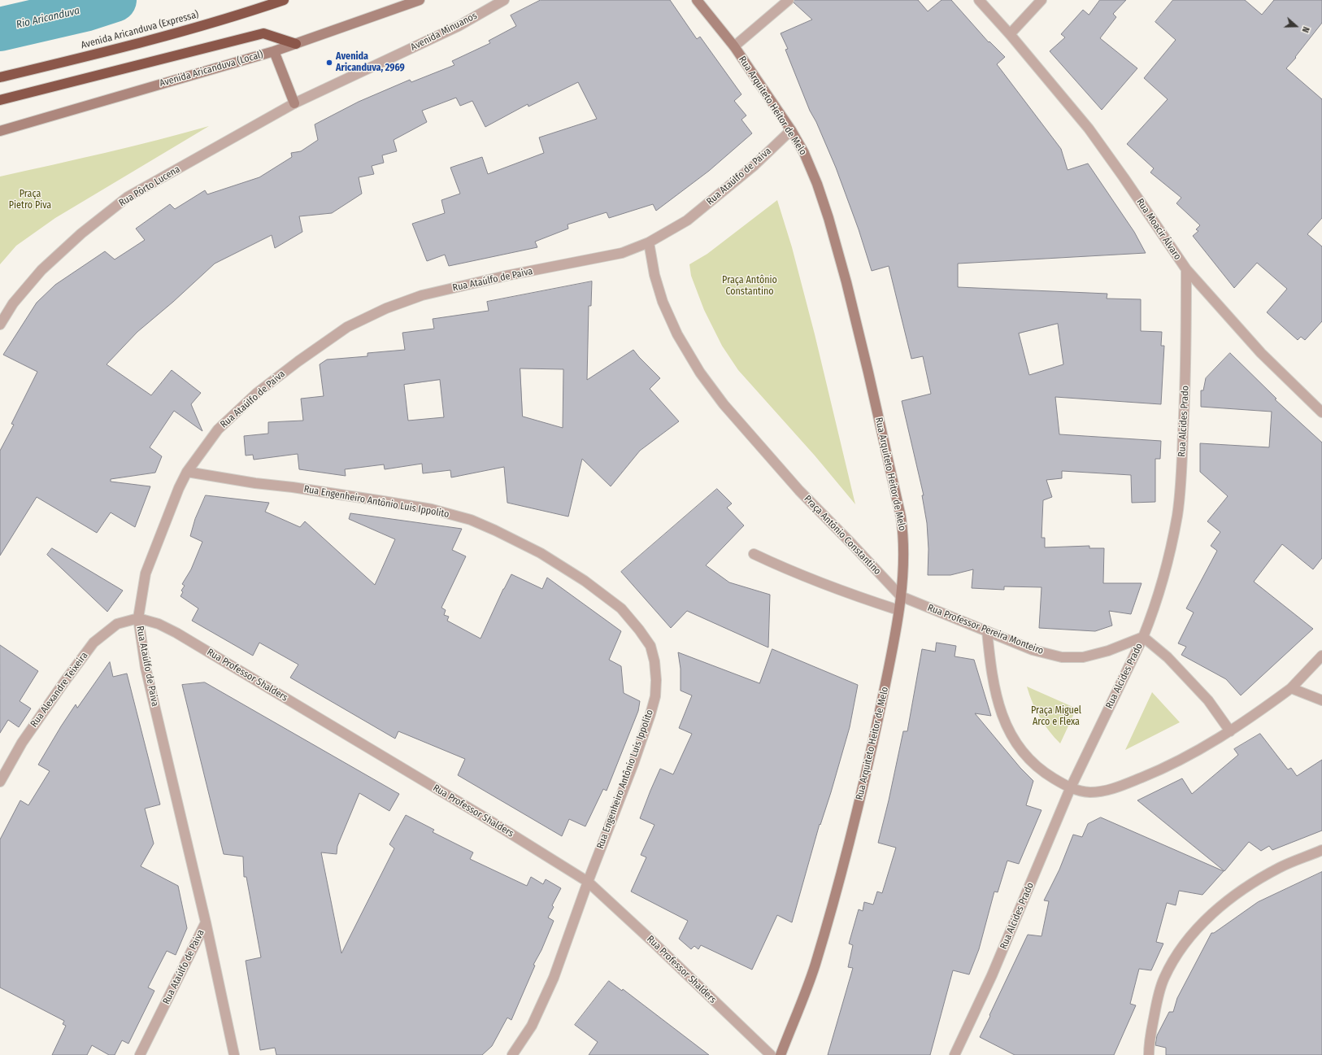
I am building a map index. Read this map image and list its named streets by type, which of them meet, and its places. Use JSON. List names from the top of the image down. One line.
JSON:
{"streets":{"highway":["Avenida Aricanduva (Expressa)"],"street":["Avenida Minuanos","Avenida Aricanduva (Local)","Rua Arquiteto Heitor de Melo","Rua Ataúlfo de Paiva","Rua Pôrto Lucena","Rua Moacir Álvaro","Rua Alcides Prado","Rua Engenheiro Antônio Luis Ippolito","Praça Antônio Constantino","Rua Professor Pereira Monteiro","Rua Professor Shalders","Rua Alexandre Teixeira"]},"crossings":[["Avenida Minuanos","Rua Pôrto Lucena"],["Rua Arquiteto Heitor de Melo","Rua Ataúlfo de Paiva"],["Rua Arquiteto Heitor de Melo","Praça Antônio Constantino"],["Rua Arquiteto Heitor de Melo","Rua Professor Pereira Monteiro"],["Rua Ataúlfo de Paiva","Rua Engenheiro Antônio Luis Ippolito"],["Rua Ataúlfo de Paiva","Praça Antônio Constantino"],["Rua Ataúlfo de Paiva","Rua Professor Shalders"],["Rua Ataúlfo de Paiva","Rua Alexandre Teixeira"],["Rua Moacir Álvaro","Rua Alcides Prado"],["Rua Alcides Prado","Rua Professor Pereira Monteiro"],["Rua Engenheiro Antônio Luis Ippolito","Rua Professor Shalders"],["Praça Antônio Constantino","Rua Professor Pereira Monteiro"],["Rua Professor Shalders","Rua Alexandre Teixeira"]],"water":["Rio Aricanduva"],"parks":["Praça Pietro Piva","Praça Antônio Constantino","Praça Miguel Arco e Flexa"],"places":["Avenida Aricanduva, 2969"],"north":"right"}
